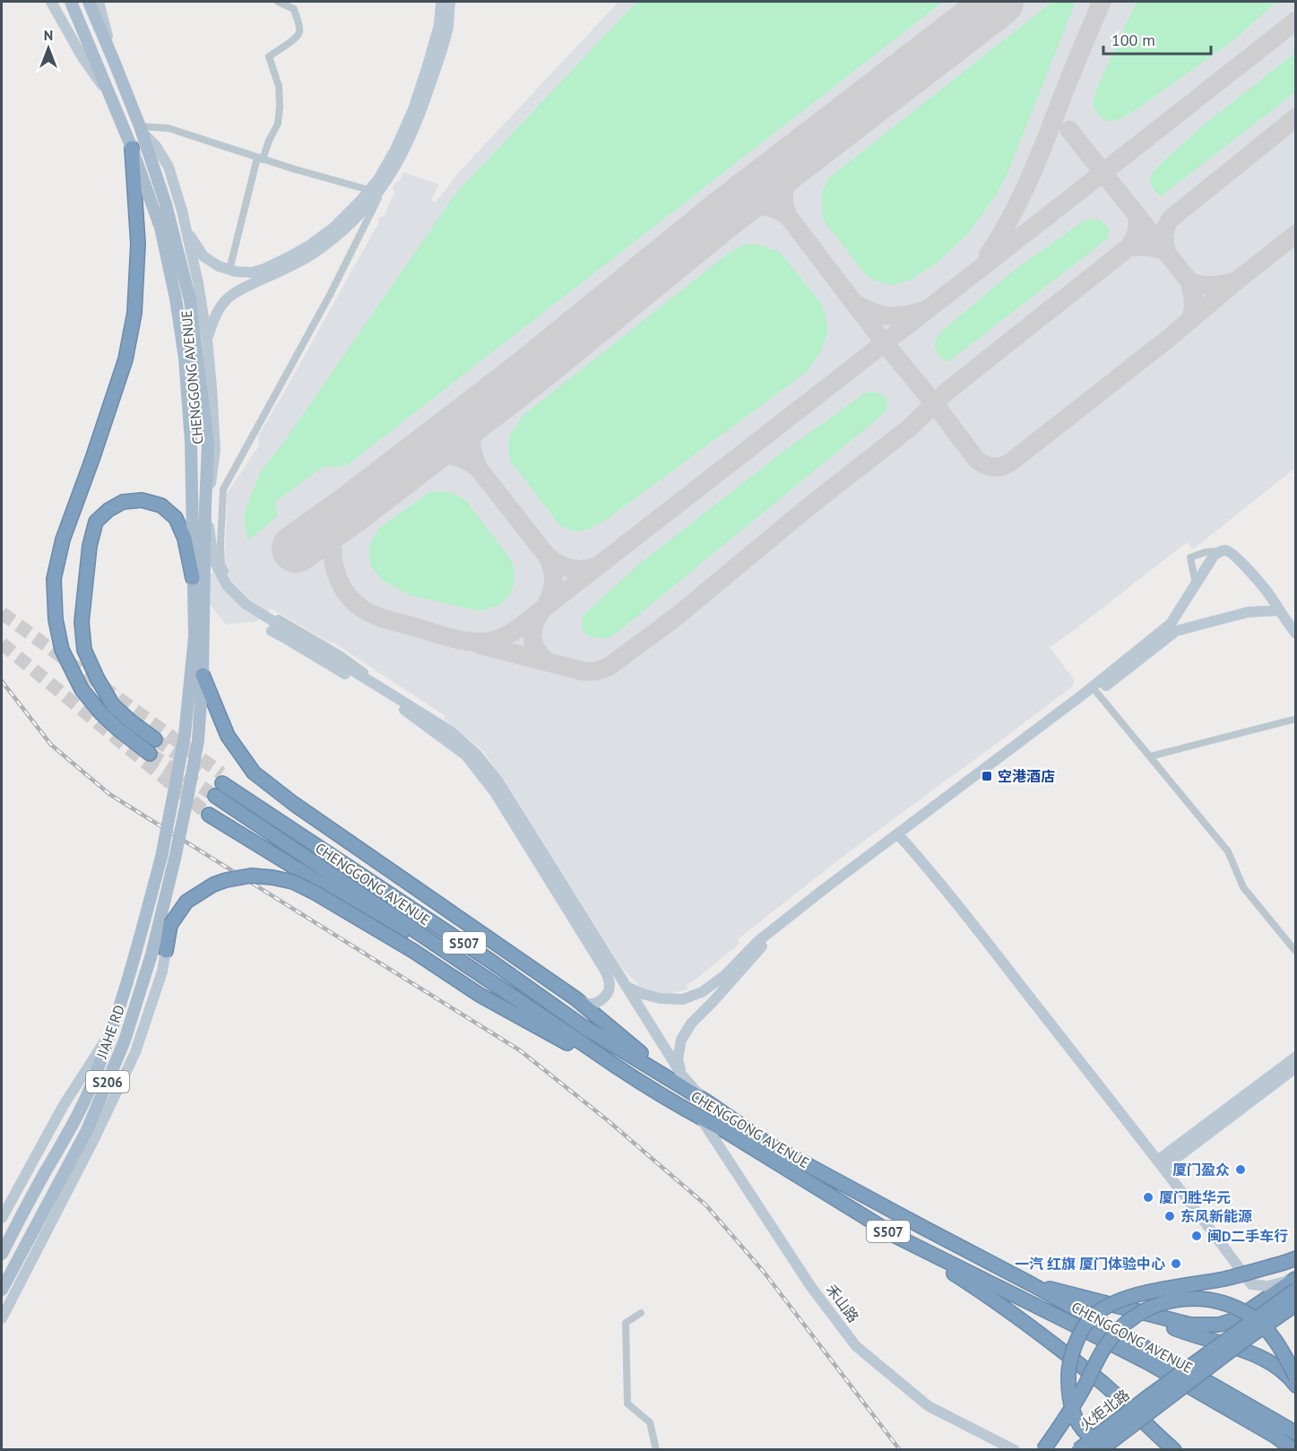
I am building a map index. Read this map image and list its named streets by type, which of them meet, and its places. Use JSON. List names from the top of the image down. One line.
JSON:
{"streets":{"highway":["CHENGGONG AVENUE","S507","火炬北路"],"main road":["JIAHE RD","S206","禾山路"]},"crossings":[["CHENGGONG AVENUE","S507"],["CHENGGONG AVENUE","JIAHE RD"],["CHENGGONG AVENUE","禾山路"]],"places":{"transit":["空港酒店"],"other":["厦门盈众","厦门胜华元","东风新能源","闽D二手车行","一汽 红旗 厦门体验中心"]},"scale_bar":"100 m","north":"top"}
